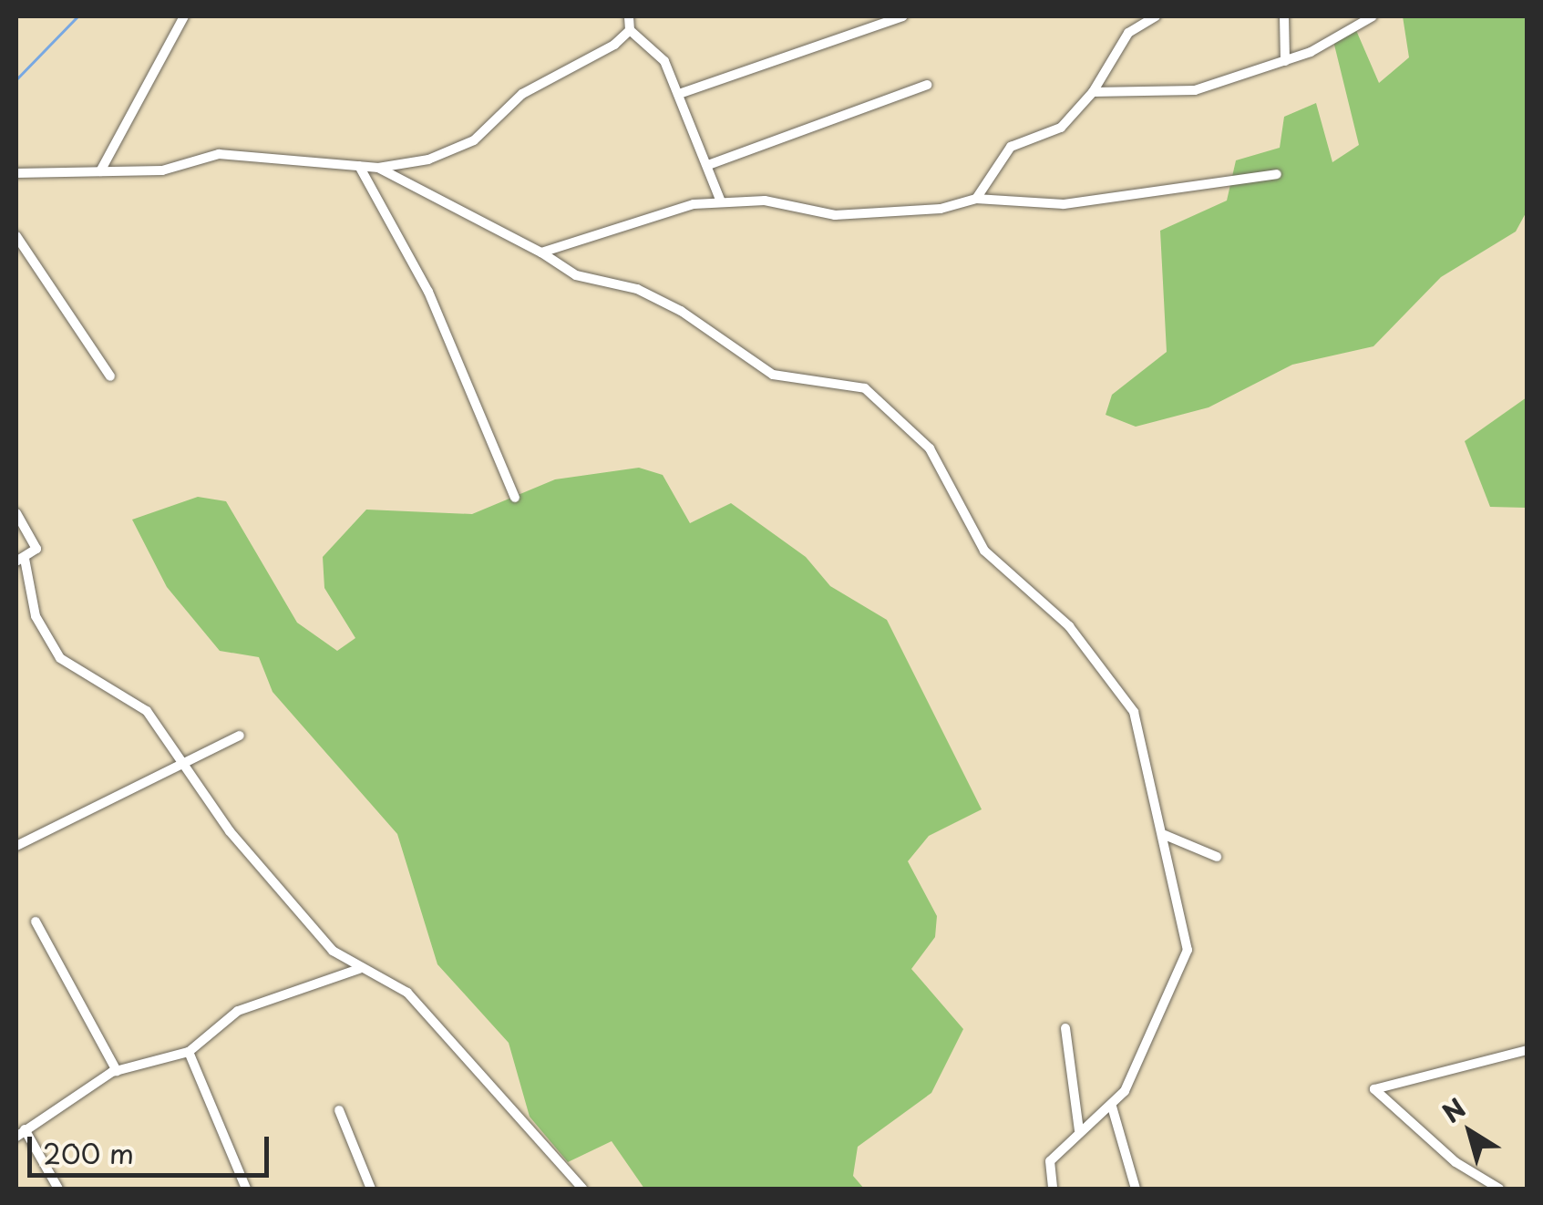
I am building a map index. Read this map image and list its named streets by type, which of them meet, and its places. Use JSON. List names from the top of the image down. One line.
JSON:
{"scale_bar":"200 m","north":"top left"}
